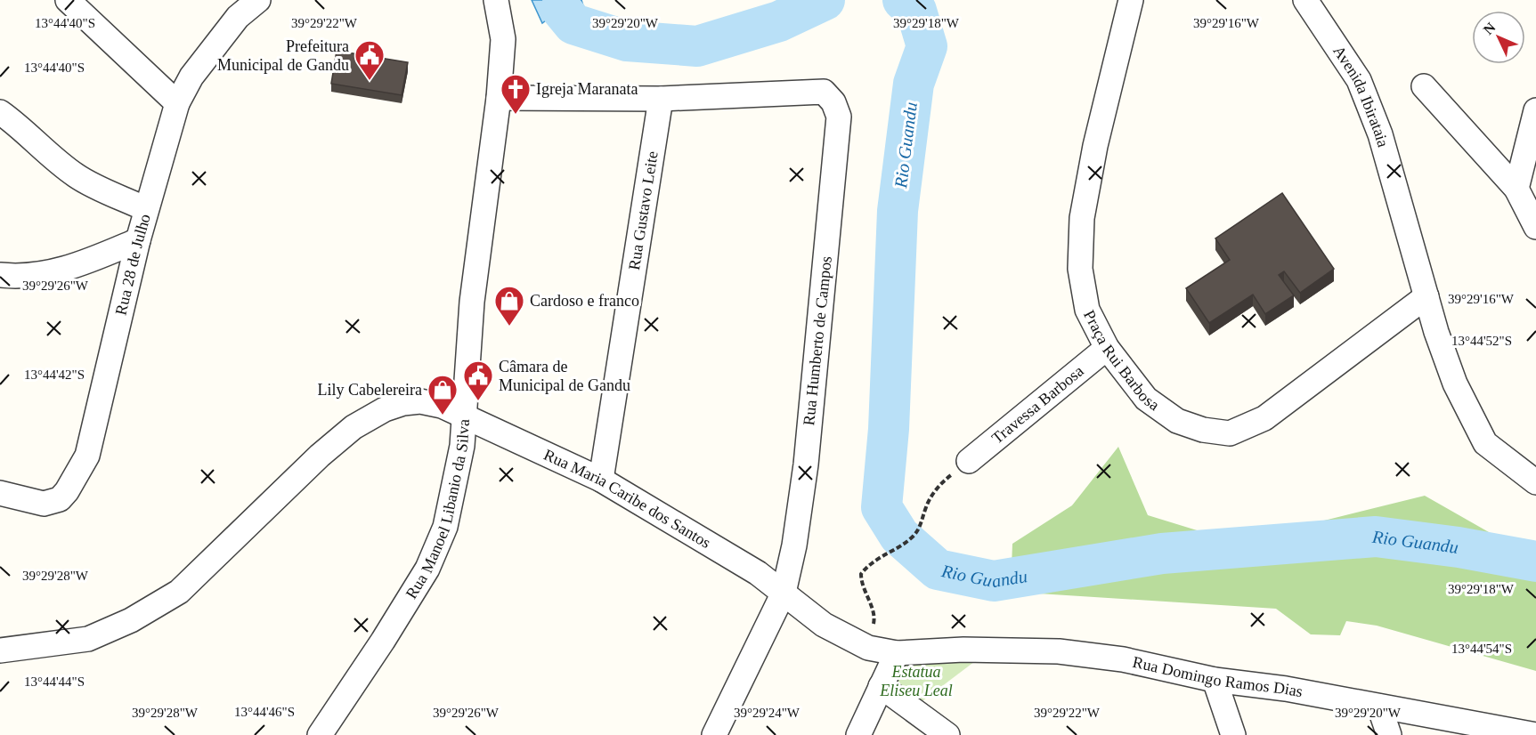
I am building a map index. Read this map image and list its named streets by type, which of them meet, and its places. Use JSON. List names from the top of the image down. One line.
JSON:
{"streets":{"street":["Avenida Ibirataia","Rua Gustavo Leite","Rua 28 de Julho","Rua Humberto de Campos","Praça Rui Barbosa","Travessa Barbosa","Rua Maria Caribe dos Santos","Rua Manoel Libanio da Silva","Rua Domingo Ramos Dias"]},"crossings":[["Avenida Ibirataia","Praça Rui Barbosa"],["Rua Gustavo Leite","Rua Humberto de Campos"],["Rua Gustavo Leite","Rua Maria Caribe dos Santos"],["Rua Humberto de Campos","Rua Maria Caribe dos Santos"],["Praça Rui Barbosa","Travessa Barbosa"],["Rua Maria Caribe dos Santos","Rua Manoel Libanio da Silva"],["Rua Maria Caribe dos Santos","Rua Domingo Ramos Dias"]],"water":["Rio Guandu"],"parks":["Estatua Eliseu Leal"],"places":{"public building":["Prefeitura Municipal de Gandu","Câmara de Municipal de Gandu"],"church":["Igreja Maranata"],"shop":["Cardoso e franco","Lily Cabelereira"]},"north":"top left","coordinates":["39°29'22\"W","39°29'18\"W","39°29'16\"W","39°29'20\"W","13°44'40\"S","39°29'26\"W","13°44'52\"S","13°44'42\"S","39°29'28\"W","13°44'54\"S","13°44'44\"S","13°44'46\"S","39°29'24\"W"]}
